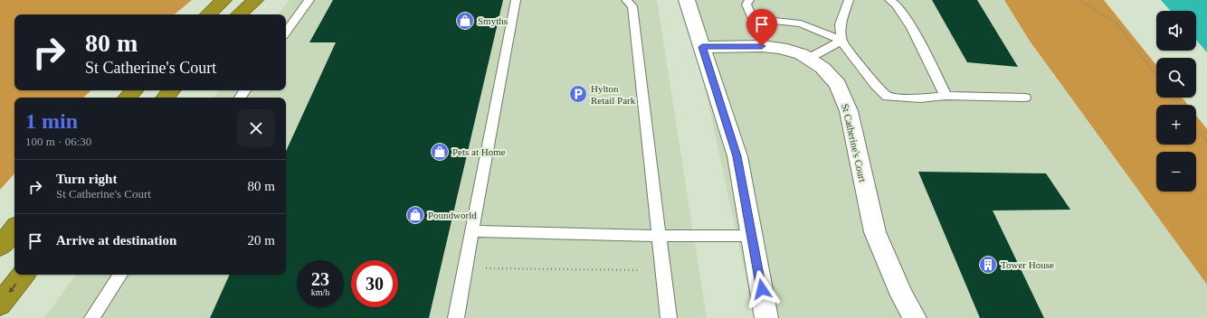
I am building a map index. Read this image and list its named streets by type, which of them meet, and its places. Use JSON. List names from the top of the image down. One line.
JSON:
{"streets":{"street":["St Catherine's Court"]},"places":{"shop":["Smyths","Pets at Home","Poundworld"],"parking":["Hylton Retail Park"],"building":["Tower House"]},"page":{"map_buttons":["+","−"],"turn":["80 m","St Catherine's Court"],"heading":["1 min","100 m · 06:30"],"list":[{"name":"Turn right","note":"St Catherine's Court","value":"80 m"},{"name":"Arrive at destination","value":"20 m"}],"speed":"23 km/h","limit":"30"}}
